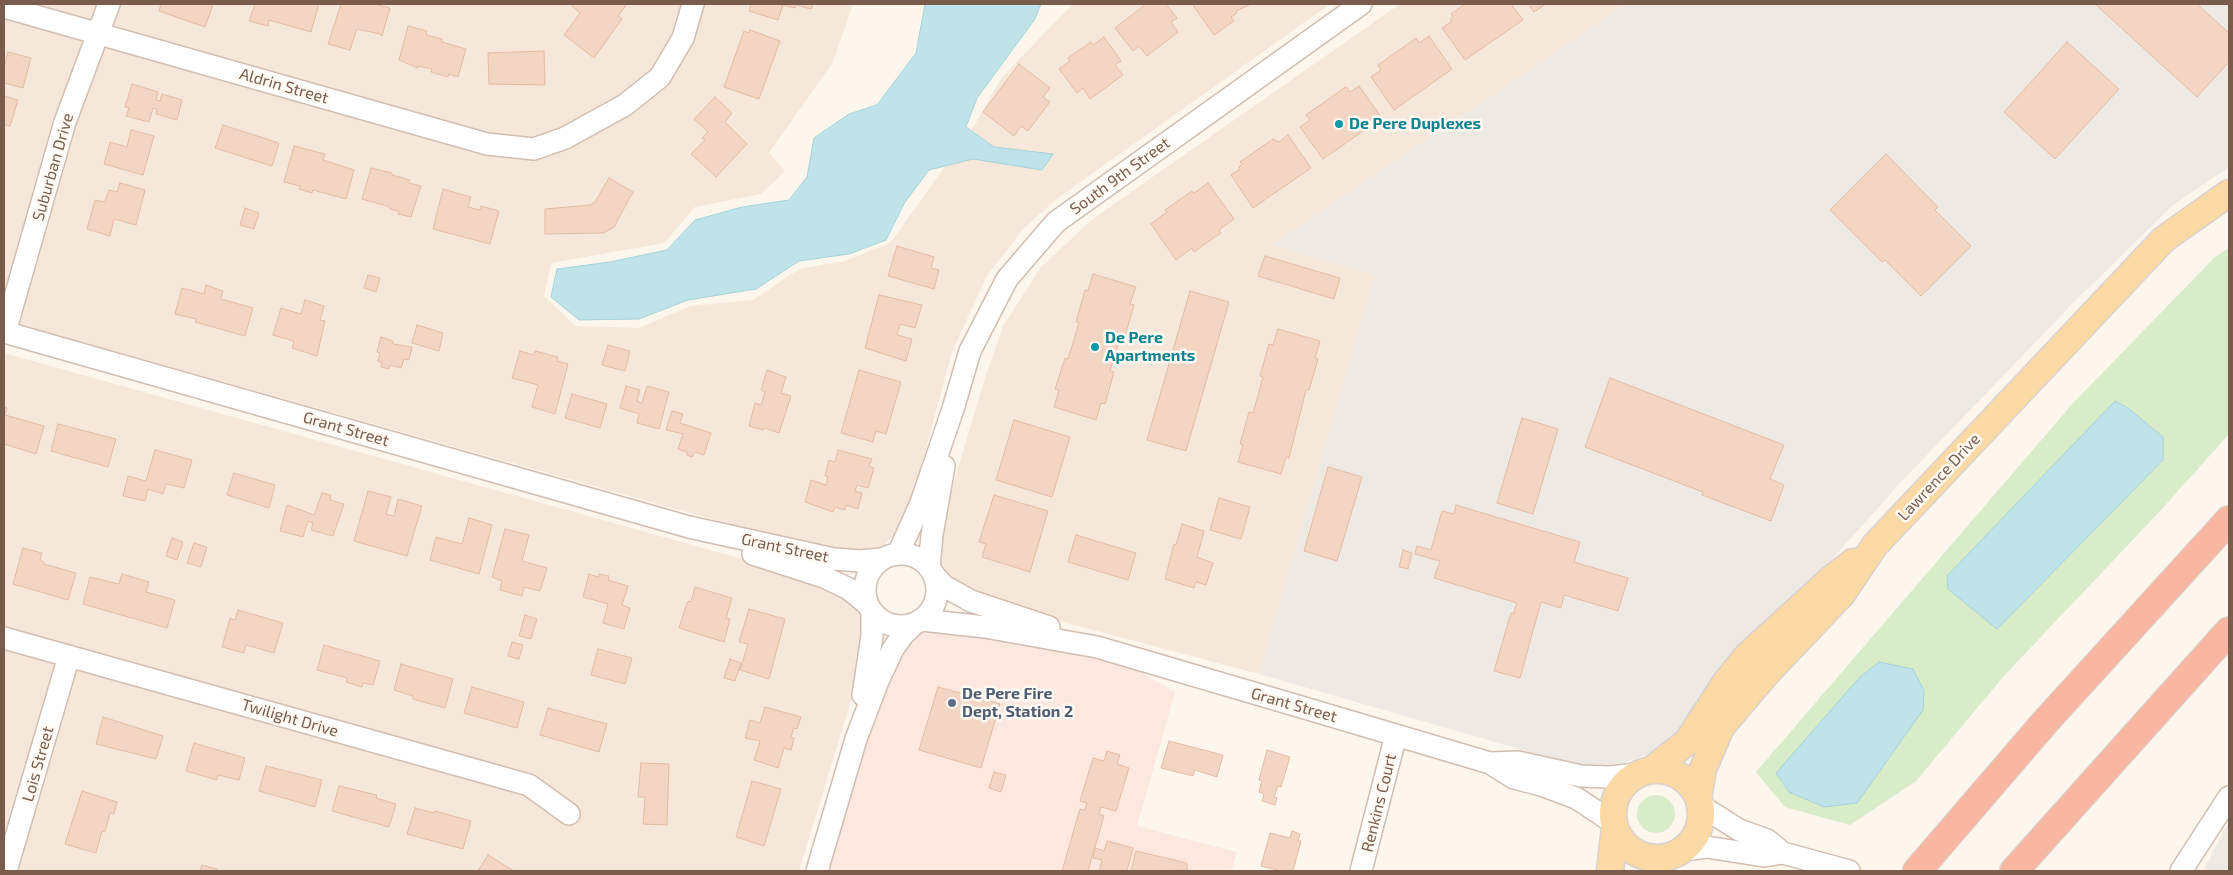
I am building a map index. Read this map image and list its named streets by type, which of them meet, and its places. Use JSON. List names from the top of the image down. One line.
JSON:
{"streets":{"main road":["Lawrence Drive"],"street":["Aldrin Street","Suburban Drive","South 9th Street","Grant Street","Twilight Drive","Lois Street","Renkins Court"]},"crossings":[["Aldrin Street","Suburban Drive"],["Suburban Drive","Grant Street"],["South 9th Street","Grant Street"],["Grant Street","Lawrence Drive"],["Grant Street","Renkins Court"],["Twilight Drive","Lois Street"]],"places":["De Pere Duplexes","De Pere Apartments","De Pere Fire Dept, Station 2"]}
